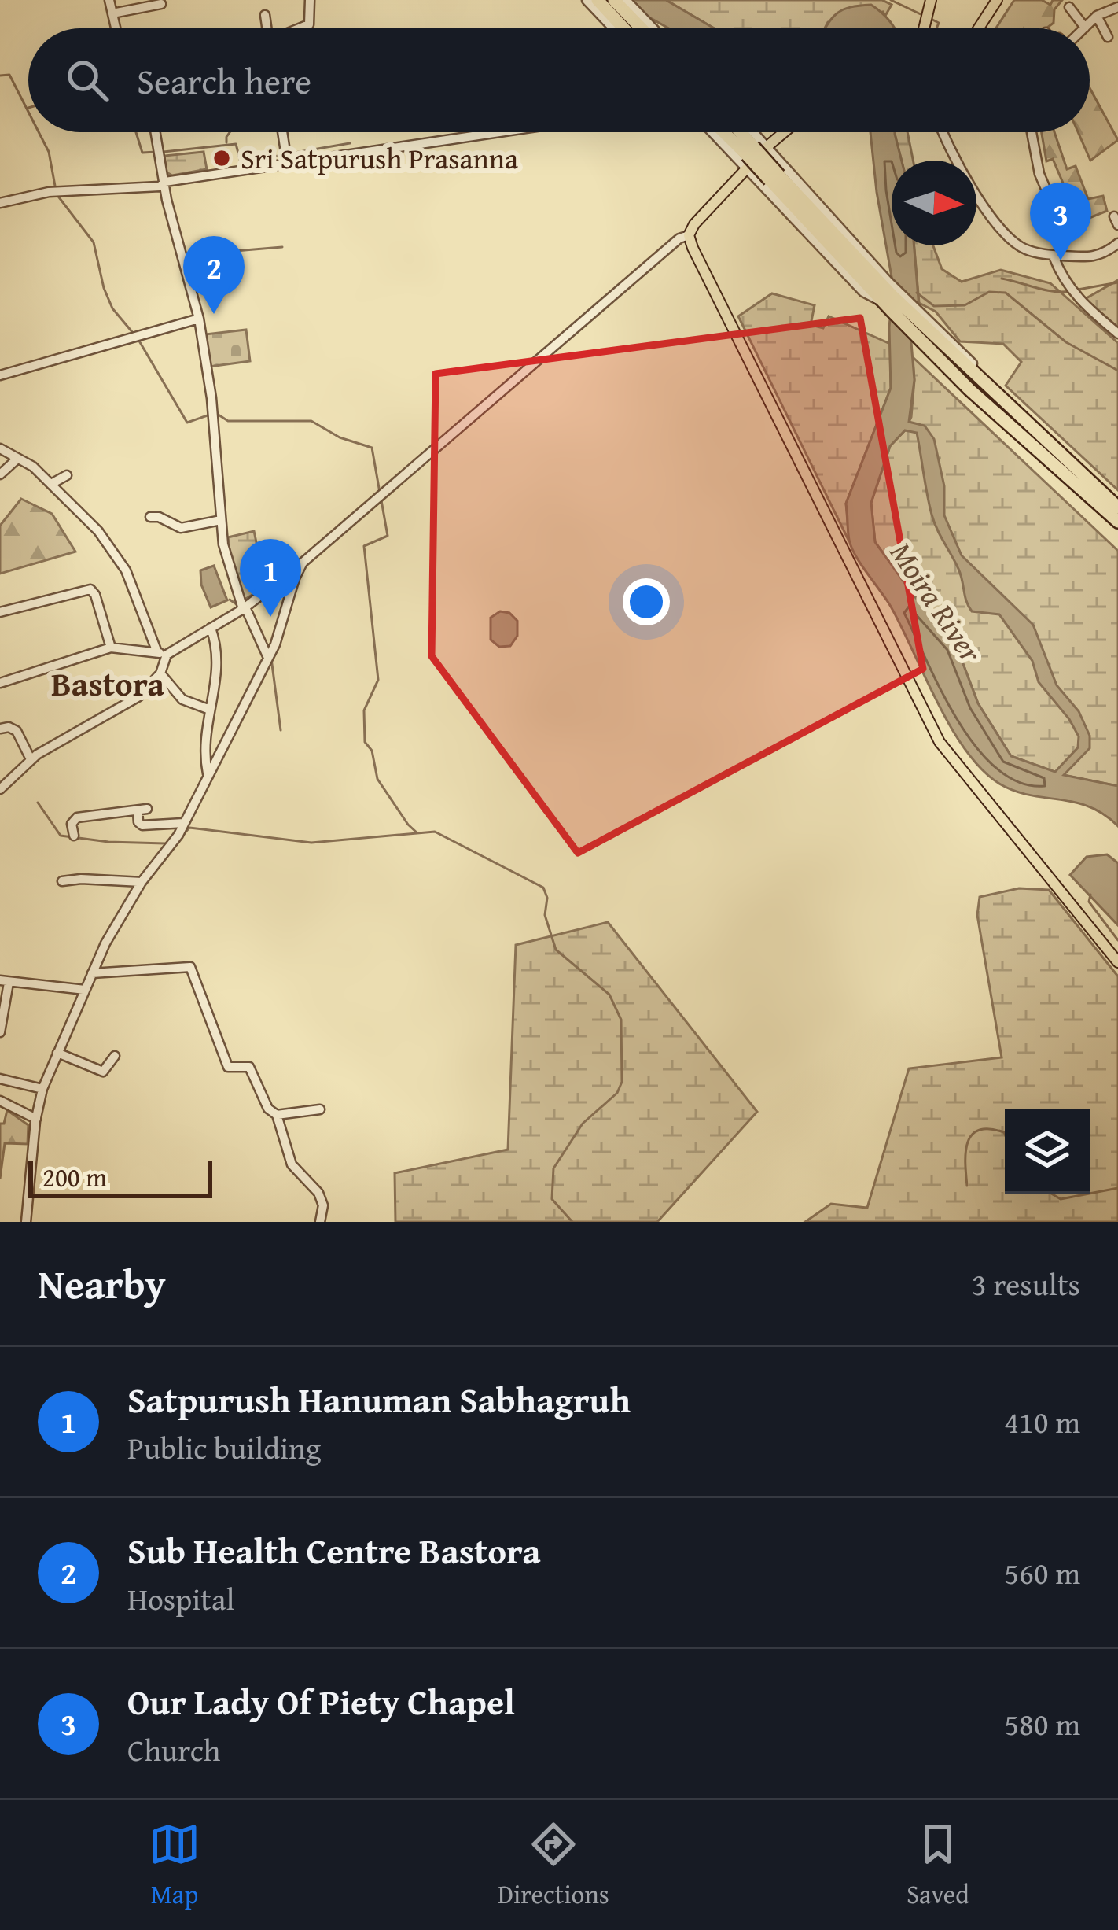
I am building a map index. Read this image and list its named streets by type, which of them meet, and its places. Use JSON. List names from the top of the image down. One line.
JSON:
{"districts":["Bastora"],"water":["Moira River"],"places":["Sri Satpurush Prasanna"],"scale_bar":"200 m","north":"right","page":{"search":"Search here","pins":["3","2","1"],"scale":"200 m","heading":["Nearby","3 results"],"list":[{"mark":"1","name":"Satpurush Hanuman Sabhagruh","note":"Public building","value":"410 m"},{"mark":"2","name":"Sub Health Centre Bastora","note":"Hospital","value":"560 m"},{"mark":"3","name":"Our Lady Of Piety Chapel","note":"Church","value":"580 m"}],"nav":["Map","Directions","Saved"]}}
